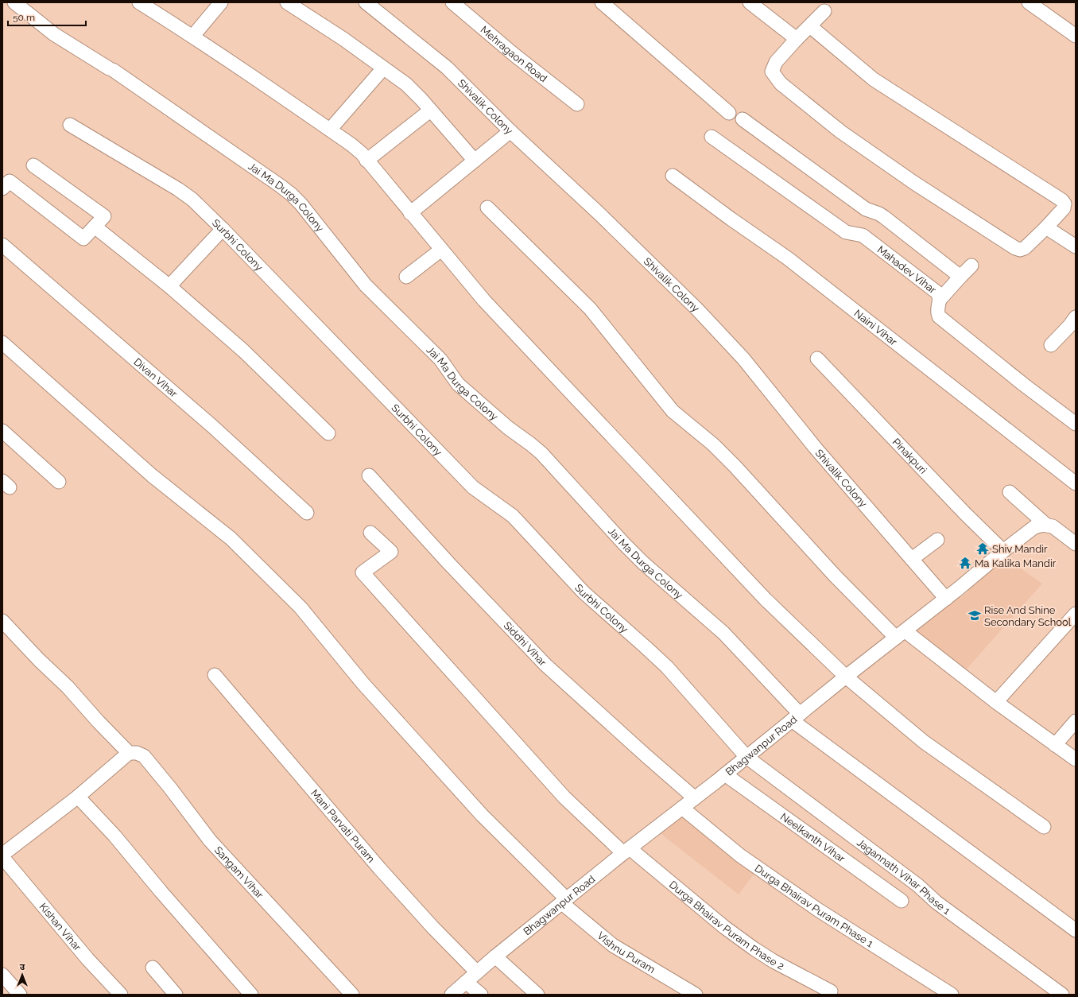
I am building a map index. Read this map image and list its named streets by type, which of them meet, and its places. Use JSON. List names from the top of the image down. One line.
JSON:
{"streets":{"street":["Mehragaon Road","Shivalik Colony","Jai Ma Durga Colony","Surbhi Colony","Mahadev Vihar","Naini Vihar","Divan Vihar","Pinakpuri","Siddhi Vihar","Bhagwanpur Road","Mani Parvati Puram","Neelkanth Vihar","Sangam Vihar","Jagannath Vihar Phase 1","Durga Bhairav Puram Phase 1","Durga Bhairav Puram Phase 2","Kishan Vihar","Vishnu Puram"]},"crossings":[["Shivalik Colony","Bhagwanpur Road"],["Jai Ma Durga Colony","Bhagwanpur Road"],["Surbhi Colony","Bhagwanpur Road"],["Surbhi Colony","Jagannath Vihar Phase 1"],["Pinakpuri","Bhagwanpur Road"],["Siddhi Vihar","Bhagwanpur Road"],["Bhagwanpur Road","Mani Parvati Puram"],["Bhagwanpur Road","Neelkanth Vihar"],["Bhagwanpur Road","Jagannath Vihar Phase 1"],["Bhagwanpur Road","Durga Bhairav Puram Phase 1"],["Bhagwanpur Road","Durga Bhairav Puram Phase 2"],["Bhagwanpur Road","Vishnu Puram"]],"places":{"temple":["Shiv Mandir","Ma Kalika Mandir"],"school or university":["Rise And Shine Secondary School"]},"scale_bar":"50 m","north":"top"}
